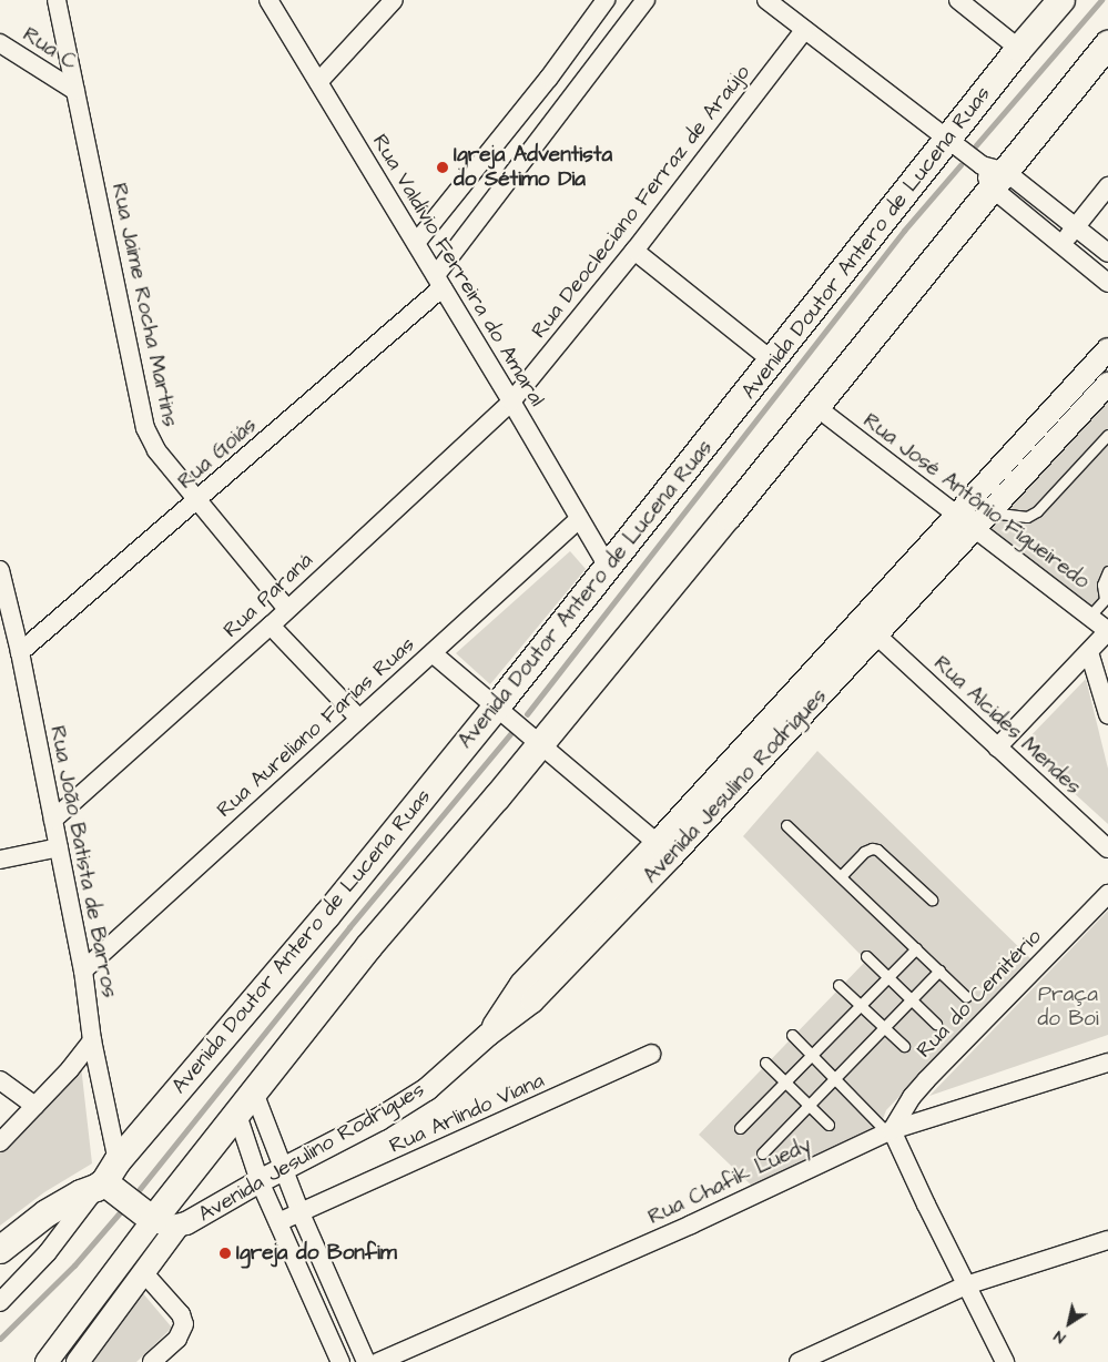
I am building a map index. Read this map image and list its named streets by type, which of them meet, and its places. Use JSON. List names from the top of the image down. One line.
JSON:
{"streets":{"main road":["Avenida Doutor Antero de Lucena Ruas"],"street":["Rua C","Rua Deocleciano Ferraz de Araújo","Rua Valdívio Ferreira do Amaral","Rua Jaime Rocha Martins","Rua Goiás","Rua José Antônio Figueiredo","Rua Paraná","Rua Alcides Mendes","Rua Aureliano Farias Ruas","Avenida Jesulino Rodrigues","Rua João Batista de Barros","Rua do Cemitério","Rua Arlindo Viana","Rua Chafik Luedy"]},"crossings":[["Rua C","Rua Jaime Rocha Martins"],["Rua Deocleciano Ferraz de Araújo","Rua Valdívio Ferreira do Amaral"],["Rua Deocleciano Ferraz de Araújo","Rua Paraná"],["Avenida Doutor Antero de Lucena Ruas","Rua Valdívio Ferreira do Amaral"],["Avenida Doutor Antero de Lucena Ruas","Rua João Batista de Barros"],["Rua Valdívio Ferreira do Amaral","Rua Goiás"],["Rua Valdívio Ferreira do Amaral","Rua Paraná"],["Rua Valdívio Ferreira do Amaral","Rua Aureliano Farias Ruas"],["Rua Jaime Rocha Martins","Rua Goiás"],["Rua Jaime Rocha Martins","Rua Paraná"],["Rua Goiás","Rua João Batista de Barros"],["Rua José Antônio Figueiredo","Avenida Jesulino Rodrigues"],["Rua Paraná","Rua João Batista de Barros"],["Rua Alcides Mendes","Avenida Jesulino Rodrigues"],["Rua Aureliano Farias Ruas","Rua João Batista de Barros"],["Rua do Cemitério","Rua Chafik Luedy"]],"parks":["Praça do Boi"],"places":["Igreja Adventista do Sétimo Dia","Igreja do Bonfim"],"north":"bottom left"}
